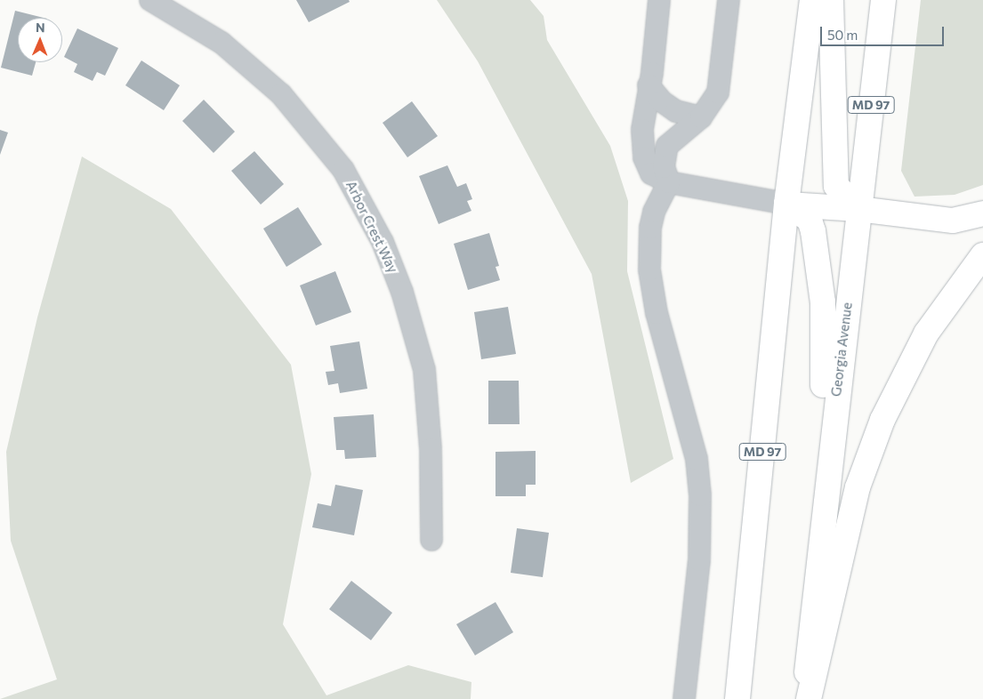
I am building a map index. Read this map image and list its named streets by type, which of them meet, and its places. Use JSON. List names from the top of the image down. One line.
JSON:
{"streets":{"main road":["MD 97","Georgia Avenue"],"street":["Arbor Crest Way"]},"scale_bar":"50 m","north":"top"}
